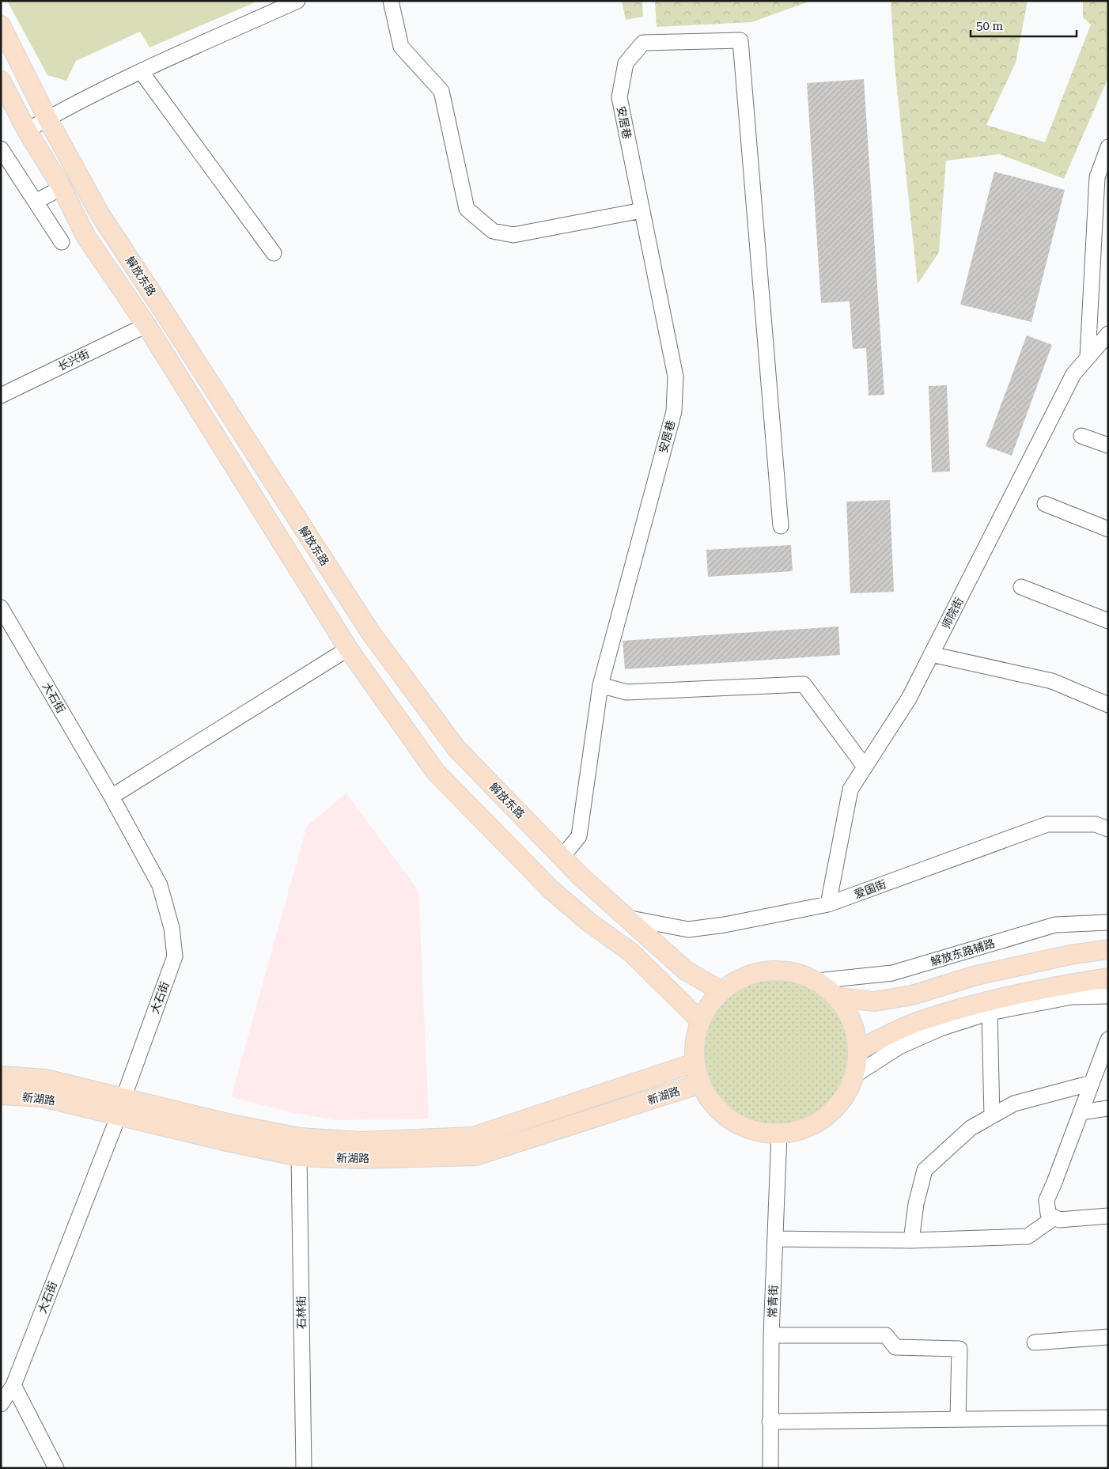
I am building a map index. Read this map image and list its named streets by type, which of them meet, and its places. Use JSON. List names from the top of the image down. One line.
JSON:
{"streets":{"main road":["解放东路","新湖路"],"street":["安居巷","长兴街","师院街","大石街","爱国街","解放东路辅路","常青街","石林街"]},"crossings":[["安居巷","解放东路"],["解放东路","长兴街"],["解放东路","爱国街"],["师院街","爱国街"],["大石街","新湖路"],["新湖路","石林街"]],"scale_bar":"50 m"}
